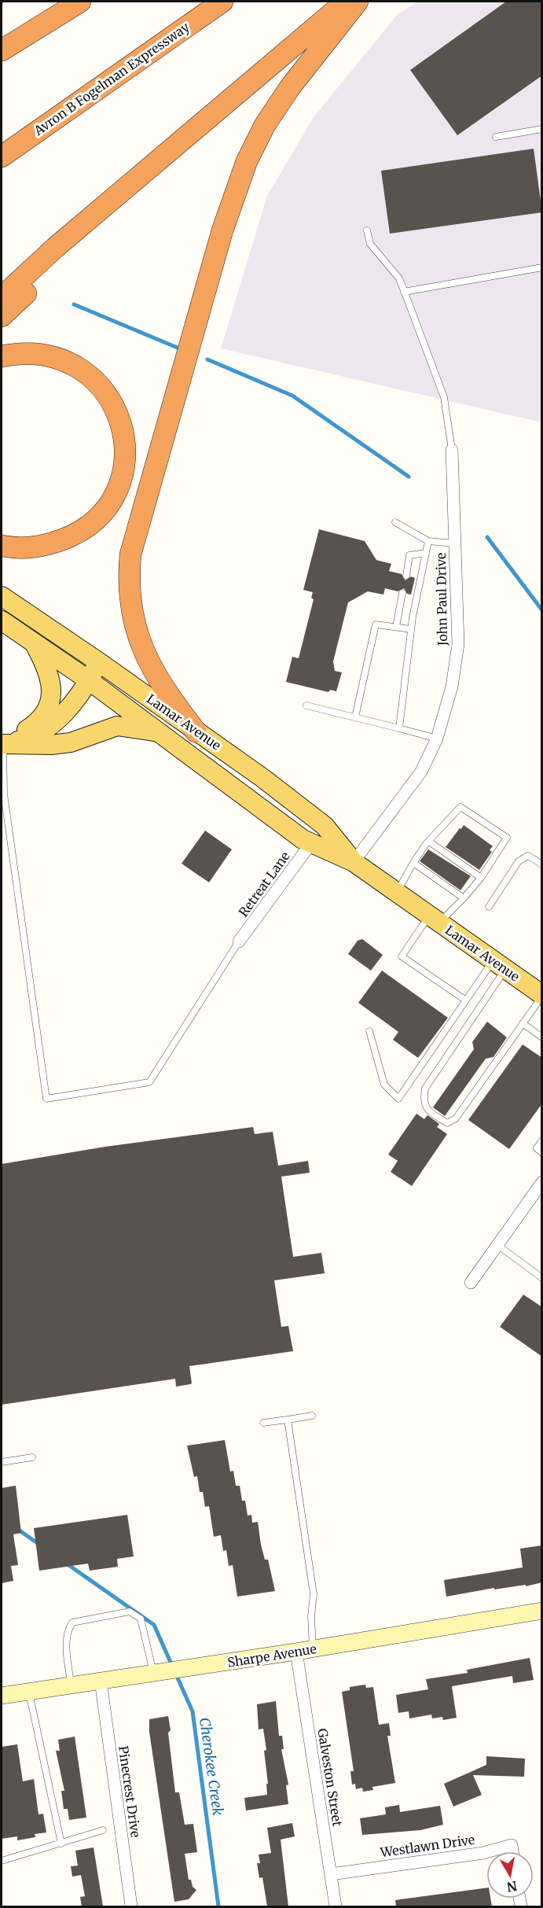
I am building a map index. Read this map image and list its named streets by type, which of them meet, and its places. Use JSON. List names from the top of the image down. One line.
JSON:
{"streets":{"highway":["Avron B Fogelman Expressway"],"main road":["Lamar Avenue"],"street":["John Paul Drive","Retreat Lane","Sharpe Avenue","Galveston Street","Pinecrest Drive","Westlawn Drive"]},"crossings":[["John Paul Drive","Lamar Avenue"],["Lamar Avenue","Retreat Lane"],["Sharpe Avenue","Galveston Street"],["Sharpe Avenue","Pinecrest Drive"],["Galveston Street","Westlawn Drive"]],"water":["Cherokee Creek"],"north":"bottom"}
